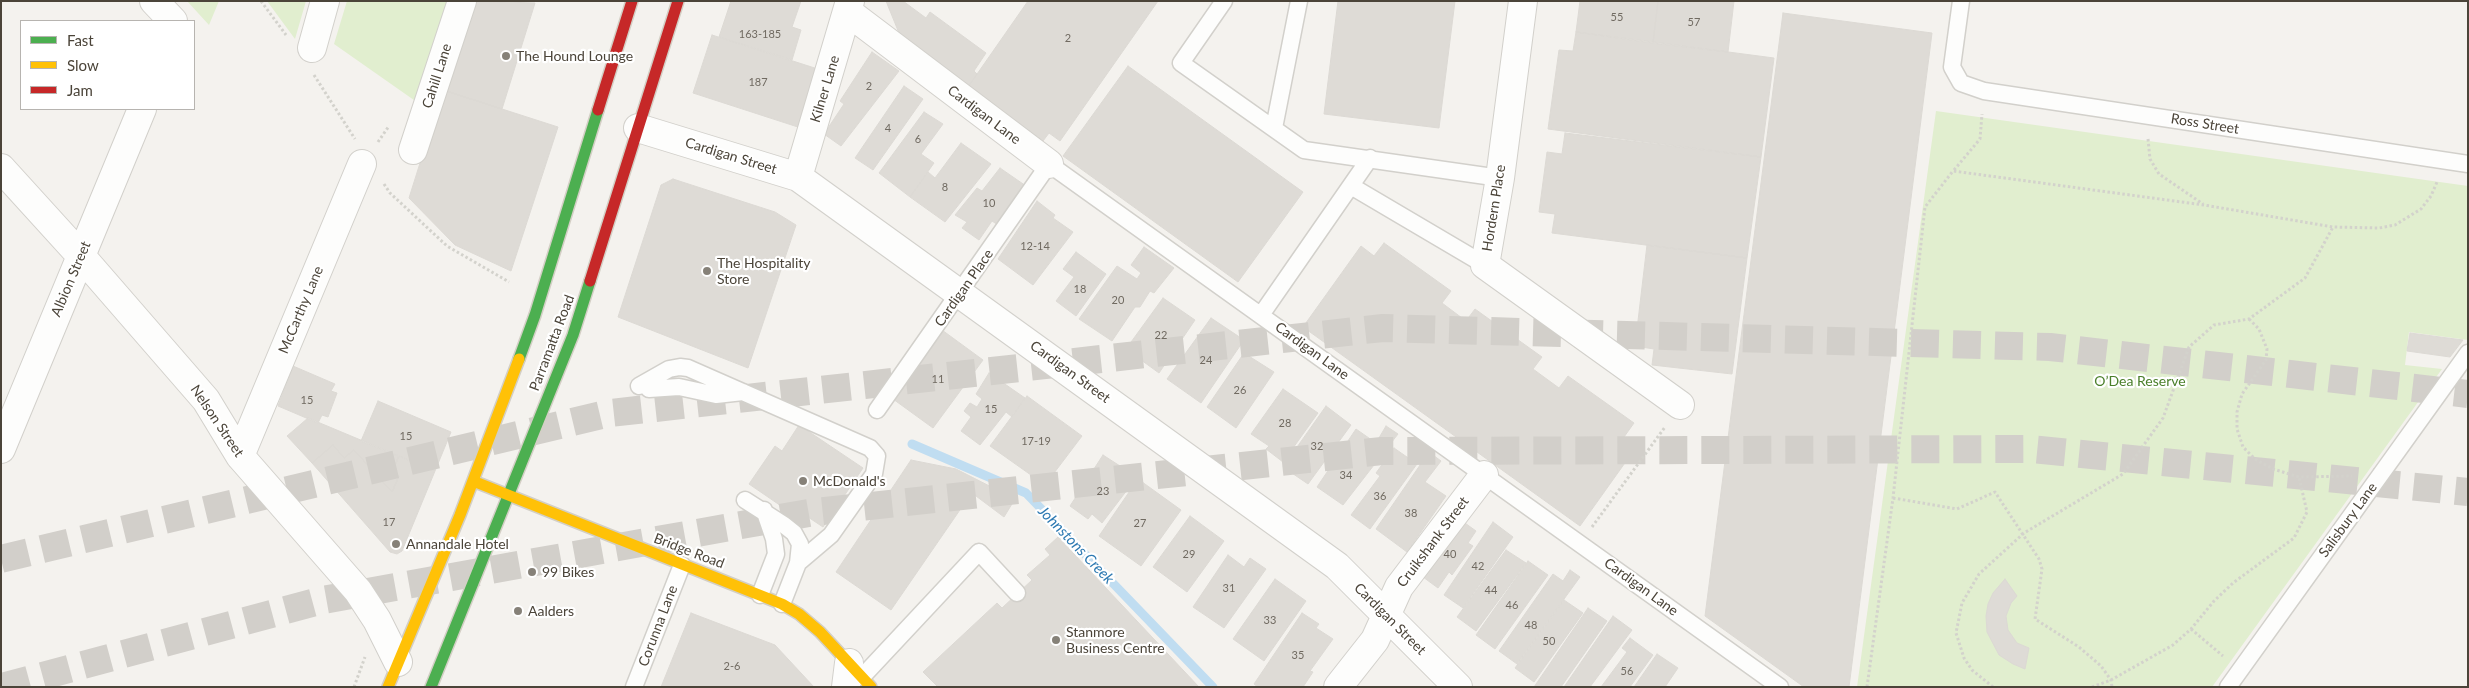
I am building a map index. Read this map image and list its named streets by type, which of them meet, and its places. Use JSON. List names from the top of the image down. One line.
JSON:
{"streets":{"main road":["Parramatta Road","Bridge Road"],"street":["Cahill Lane","Kilner Lane","Cardigan Lane","Cardigan Street","Hordern Place","Albion Street","McCarthy Lane","Nelson Street","Cruikshank Street"],"lane":["Ross Street","Cardigan Place","Salisbury Lane","Corunna Lane"]},"crossings":[["Kilner Lane","Cardigan Lane"],["Kilner Lane","Cardigan Street"],["Cardigan Lane","Cardigan Place"],["Cardigan Lane","Cruikshank Street"],["Cardigan Street","Cardigan Place"],["Cardigan Street","Parramatta Road"],["Cardigan Street","Cruikshank Street"],["Albion Street","Nelson Street"],["McCarthy Lane","Nelson Street"],["Parramatta Road","Nelson Street"],["Parramatta Road","Bridge Road"],["Bridge Road","Corunna Lane"]],"water":["Johnstons Creek"],"parks":["O’Dea Reserve"],"places":["The Hound Lounge","The Hospitality Store","McDonald's","Annandale Hotel","99 Bikes","Aalders","Stanmore Business Centre"],"house_numbers":["55","57","163-185","2","187","2","4","6","8","10","12-14","18","20","22","24","11","26","15","15","28","15","17-19","32","34","23","36","38","17","27","29","40","42","31","44","46","33","48","50","35","2-6","56"],"legend":["Fast","Slow","Jam"]}
